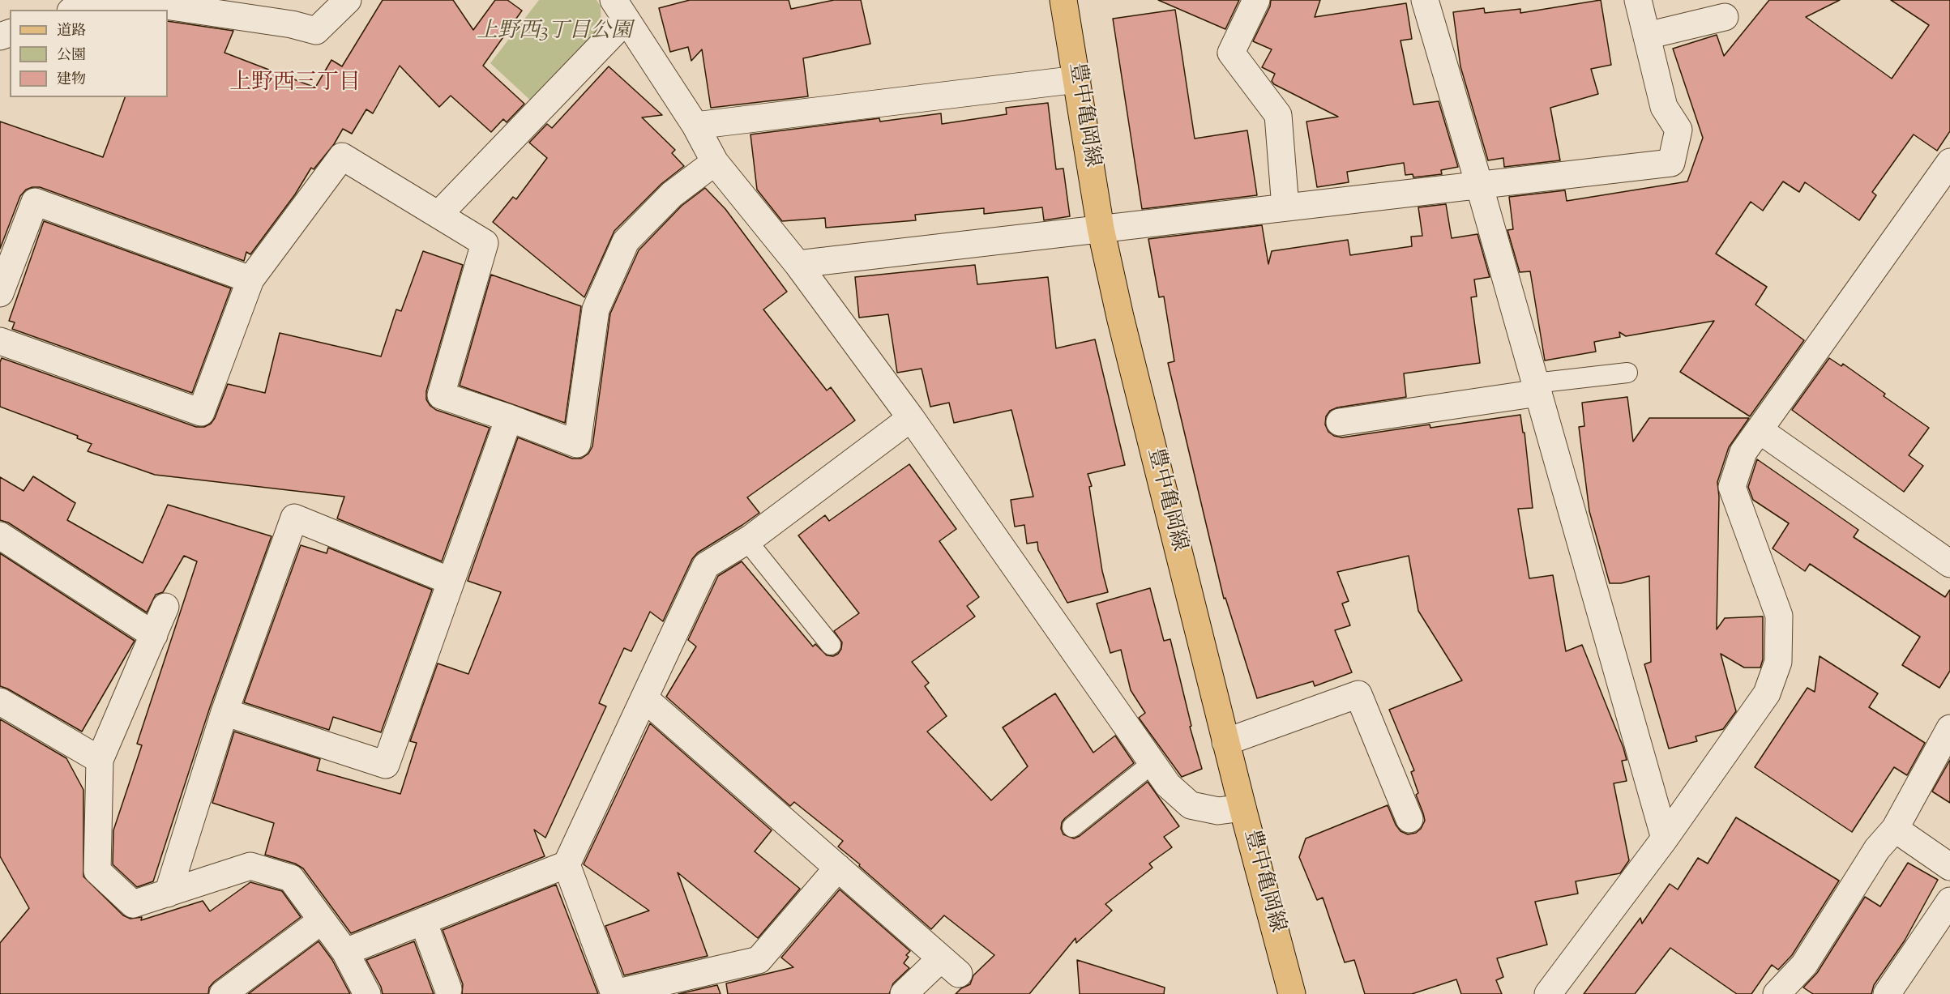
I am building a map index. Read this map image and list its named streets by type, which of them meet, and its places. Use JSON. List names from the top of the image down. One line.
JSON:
{"streets":{"main road":["豊中亀岡線"]},"districts":["上野西三丁目"],"parks":["上野西3丁目公園"],"legend":["道路","公園","建物"]}
